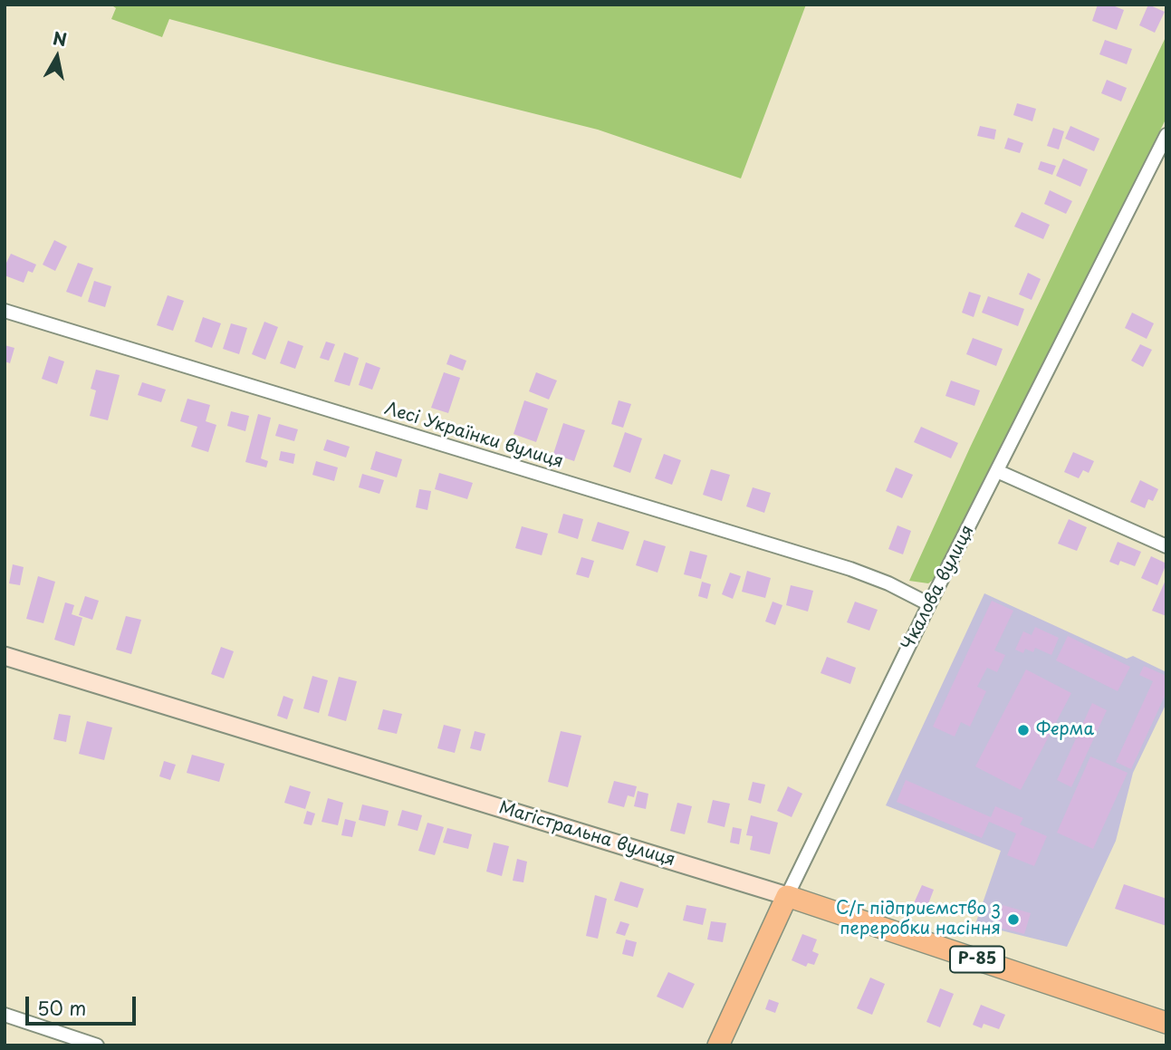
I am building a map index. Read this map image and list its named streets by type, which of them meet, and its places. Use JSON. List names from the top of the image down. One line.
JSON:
{"streets":{"main road":["Чкалова вулиця","Магістральна вулиця","Р-85"],"street":["Лесі Українки вулиця"]},"crossings":[["Лесі Українки вулиця","Чкалова вулиця"],["Чкалова вулиця","Магістральна вулиця"]],"places":["Ферма","С/г підприємство з переробки насіння"],"scale_bar":"50 m","north":"top"}
